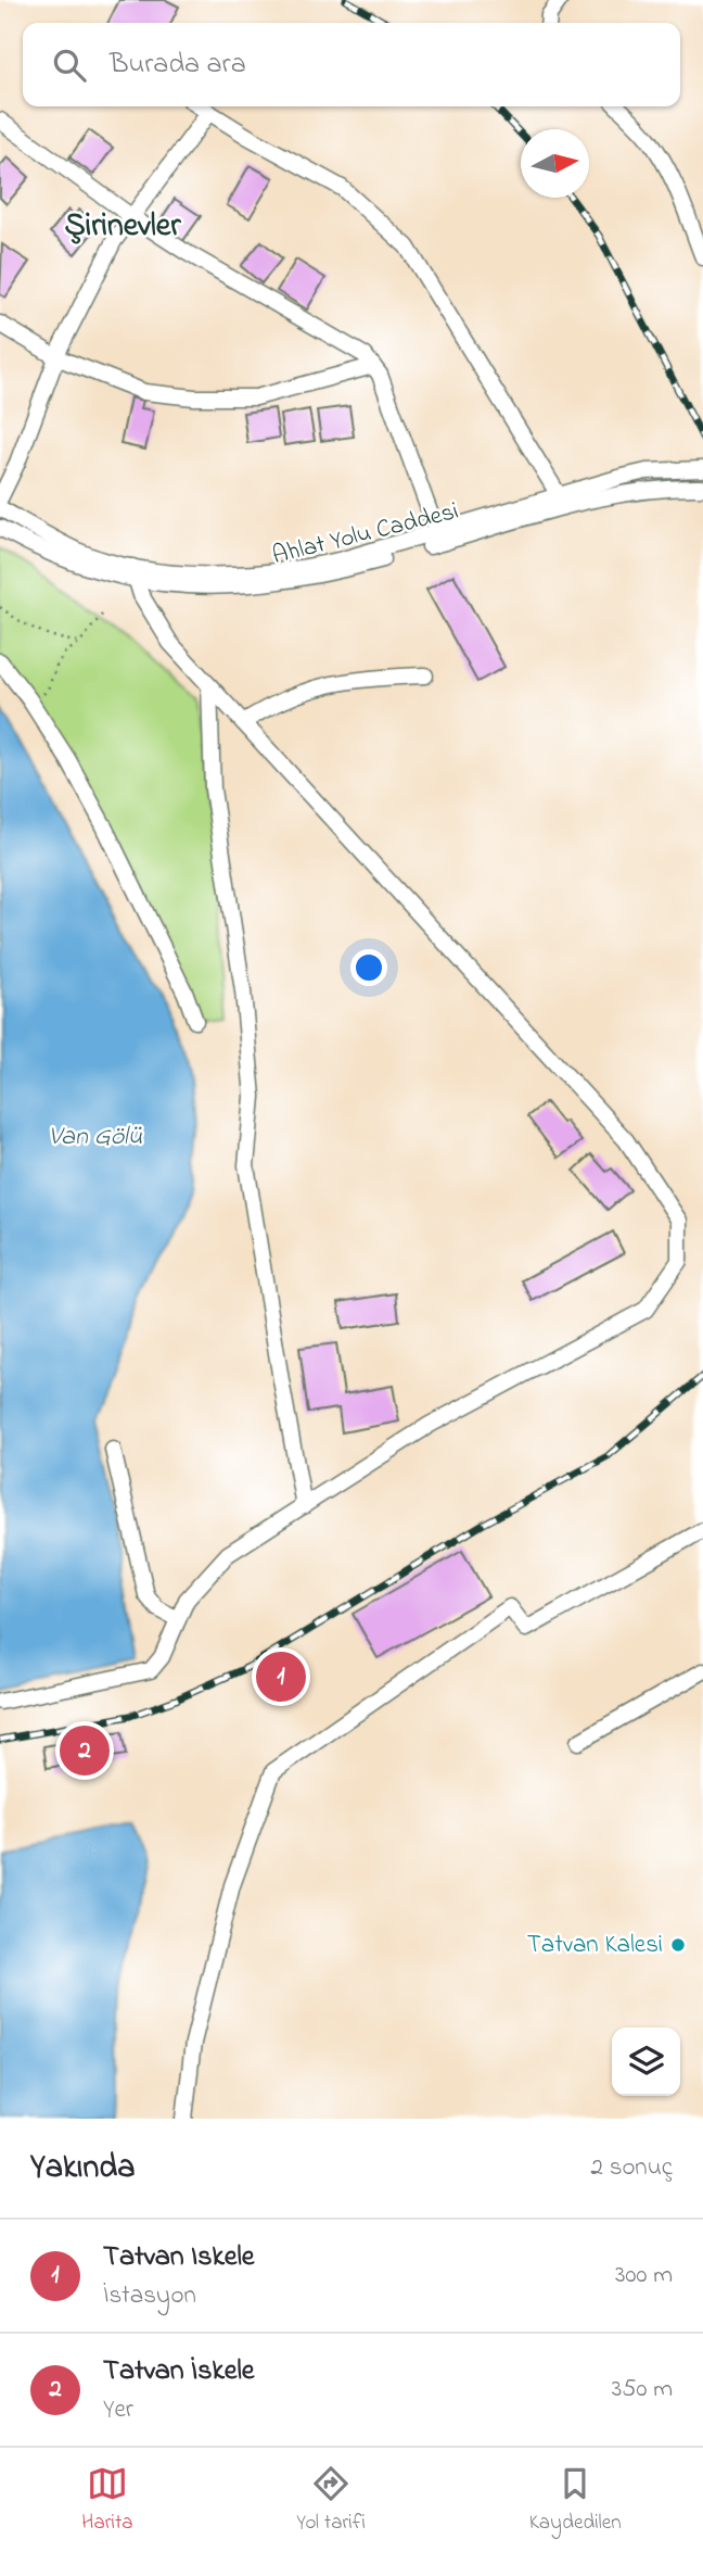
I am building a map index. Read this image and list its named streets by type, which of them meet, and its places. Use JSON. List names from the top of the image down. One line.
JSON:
{"streets":{"street":["Ahlat Yolu Caddesi"]},"districts":["Şirinevler"],"water":["Van Gölü"],"places":["Tatvan Kalesi"],"north":"right","page":{"search":"Burada ara","pins":["1","2"],"heading":["Yakında","2 sonuç"],"list":[{"mark":"1","name":"Tatvan Iskele","note":"İstasyon","value":"300 m"},{"mark":"2","name":"Tatvan İskele","note":"Yer","value":"350 m"}],"nav":["Harita","Yol tarifi","Kaydedilen"]}}
